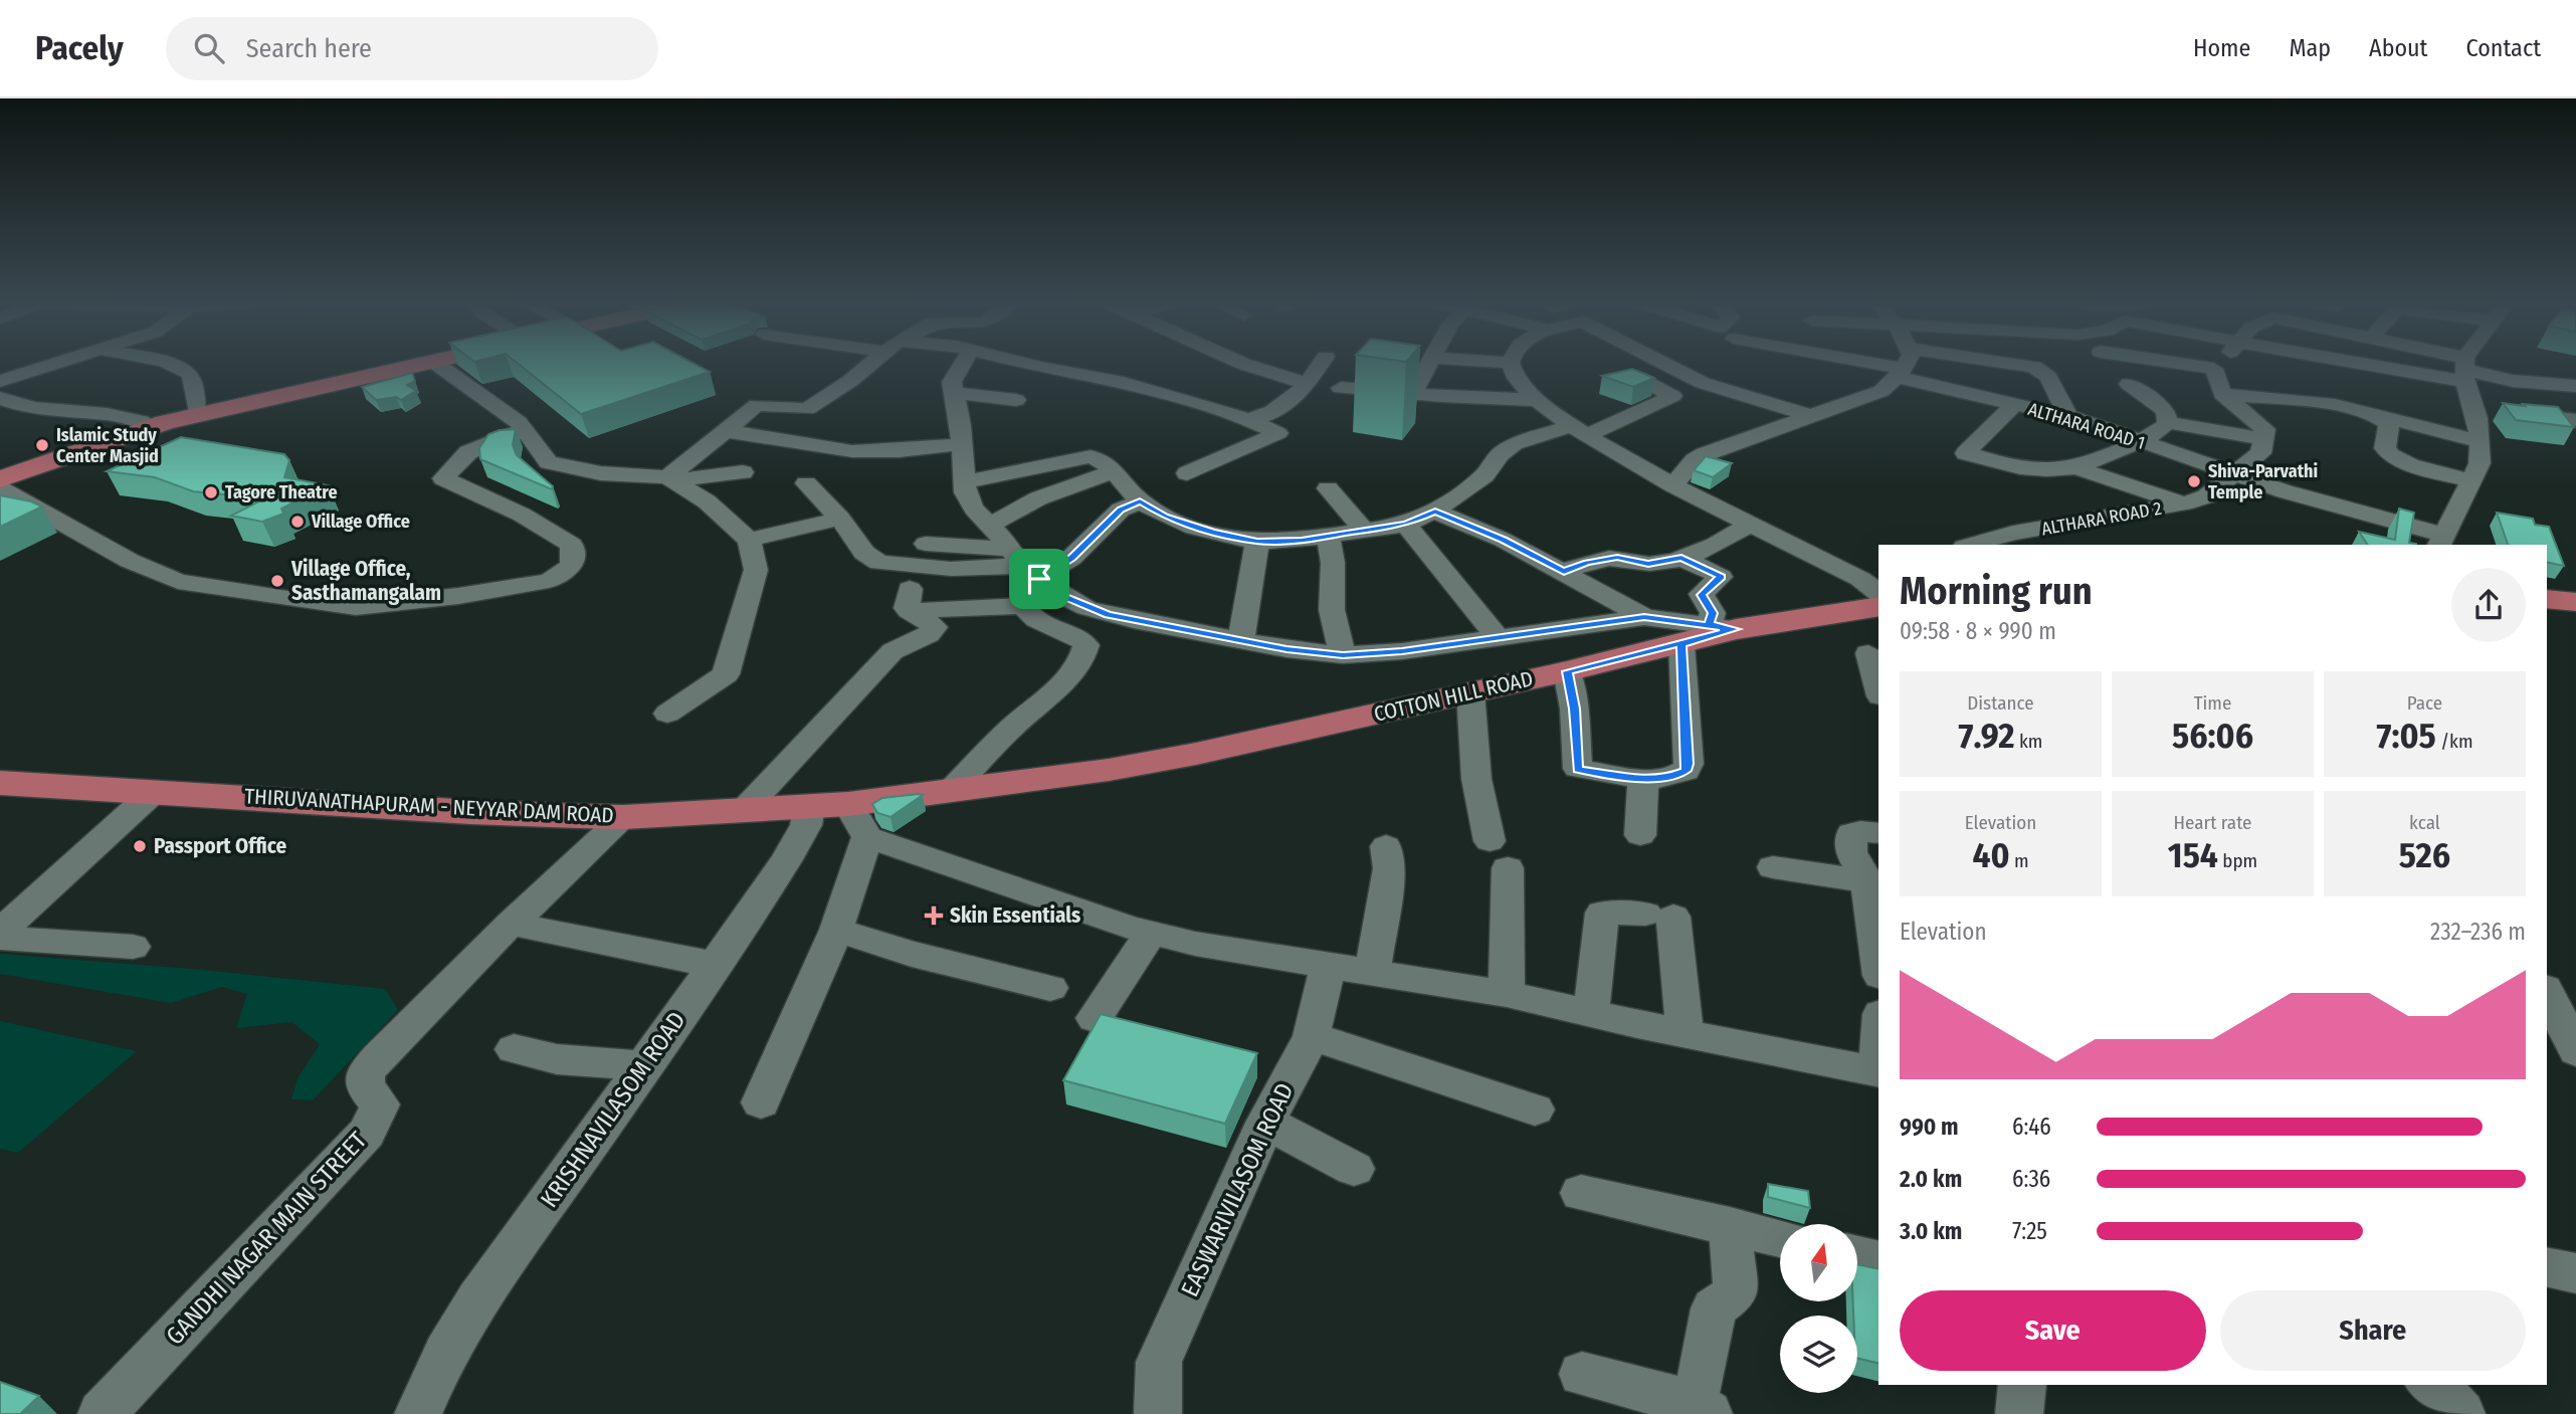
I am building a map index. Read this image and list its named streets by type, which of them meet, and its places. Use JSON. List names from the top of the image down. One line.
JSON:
{"streets":{"main road":["COTTON HILL ROAD","THIRUVANATHAPURAM - NEYYAR DAM ROAD"],"street":["ALTHARA ROAD 1","ALTHARA ROAD 2","KRISHNAVILASOM ROAD","EASWARIVILASOM ROAD","GANDHI NAGAR MAIN STREET"]},"crossings":[["ALTHARA ROAD 1","ALTHARA ROAD 2"],["COTTON HILL ROAD","THIRUVANATHAPURAM - NEYYAR DAM ROAD"],["THIRUVANATHAPURAM - NEYYAR DAM ROAD","KRISHNAVILASOM ROAD"],["THIRUVANATHAPURAM - NEYYAR DAM ROAD","GANDHI NAGAR MAIN STREET"]],"places":{"other":["Islamic Study Center Masjid","Shiva-Parvathi Temple","Tagore Theatre","Village Office","Village Office, Sasthamangalam","Passport Office"],"health":["Skin Essentials"]},"north":"top","page":{"header":"Pacely","search":"Search here","nav":["Home","Map","About","Contact"],"heading":["Morning run","09:58 · 8 × 990 m"],"stats":[["Distance","7.92 km"],["Time","56:06"],["Pace","7:05 /km"],["Elevation","40 m"],["Heart rate","154 bpm"],["kcal","526"]],"chart":["Elevation","232–236 m"],"list":[{"name":"990 m","note":"6:46"},{"name":"2.0 km","note":"6:36"},{"name":"3.0 km","note":"7:25"}],"buttons":["Save","Share"]}}
